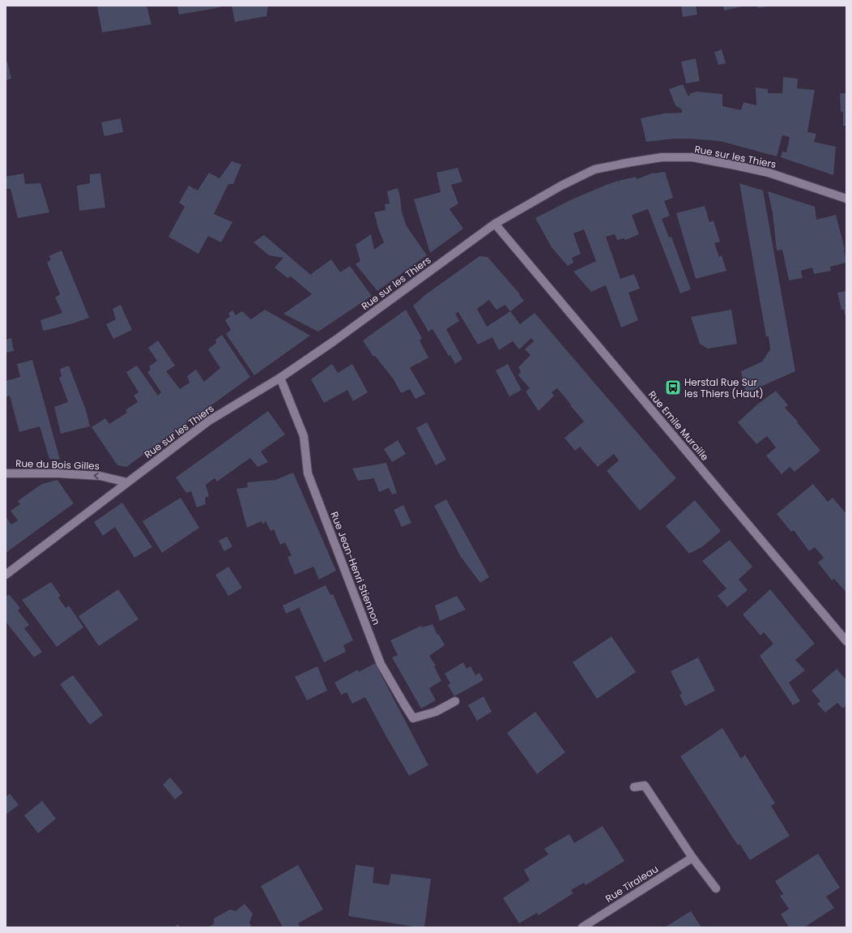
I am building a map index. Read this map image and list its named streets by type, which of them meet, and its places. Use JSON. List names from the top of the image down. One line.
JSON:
{"streets":{"street":["Rue sur les Thiers","Rue Emile Muraille","Rue du Bois Gilles","Rue Jean-Henri Stiennon","Rue Tiraleau"]},"crossings":[["Rue sur les Thiers","Rue Emile Muraille"],["Rue sur les Thiers","Rue du Bois Gilles"],["Rue sur les Thiers","Rue Jean-Henri Stiennon"]],"one_way":["Rue du Bois Gilles"],"places":{"bus stop":["Herstal Rue Sur les Thiers (Haut)"]}}
